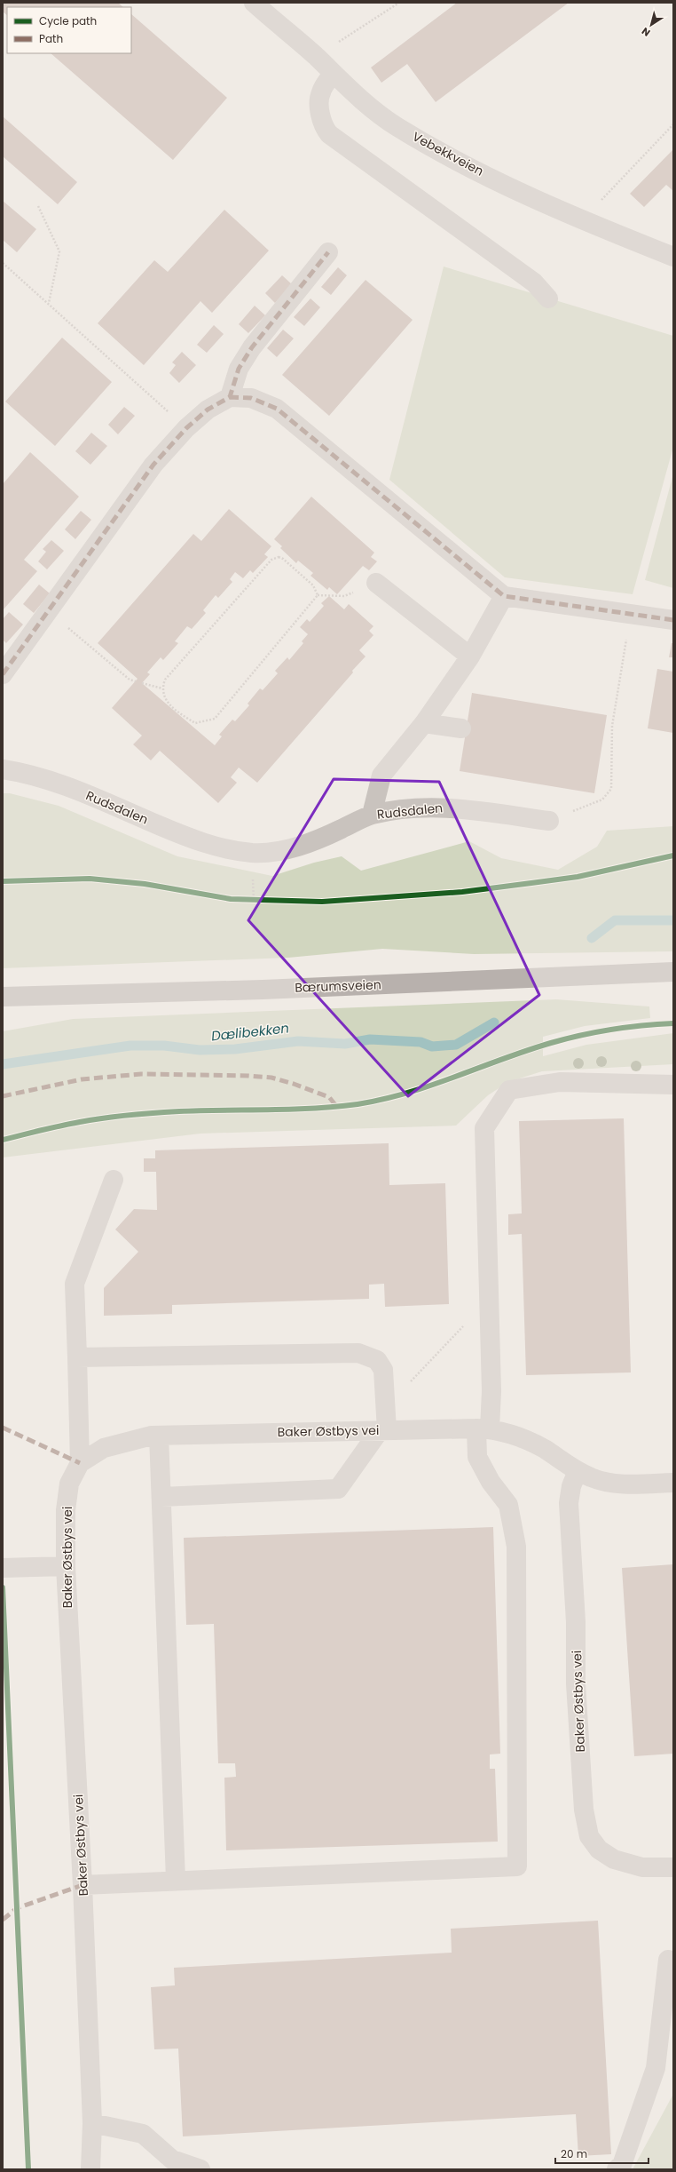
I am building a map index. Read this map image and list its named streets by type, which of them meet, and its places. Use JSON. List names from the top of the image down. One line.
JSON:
{"streets":{"main road":["Bærumsveien"],"street":["Vebekkveien","Rudsdalen","Baker Østbys vei"]},"water":["Dælibekken"],"legend":["Cycle path","Path"],"scale_bar":"20 m","north":"bottom left"}
